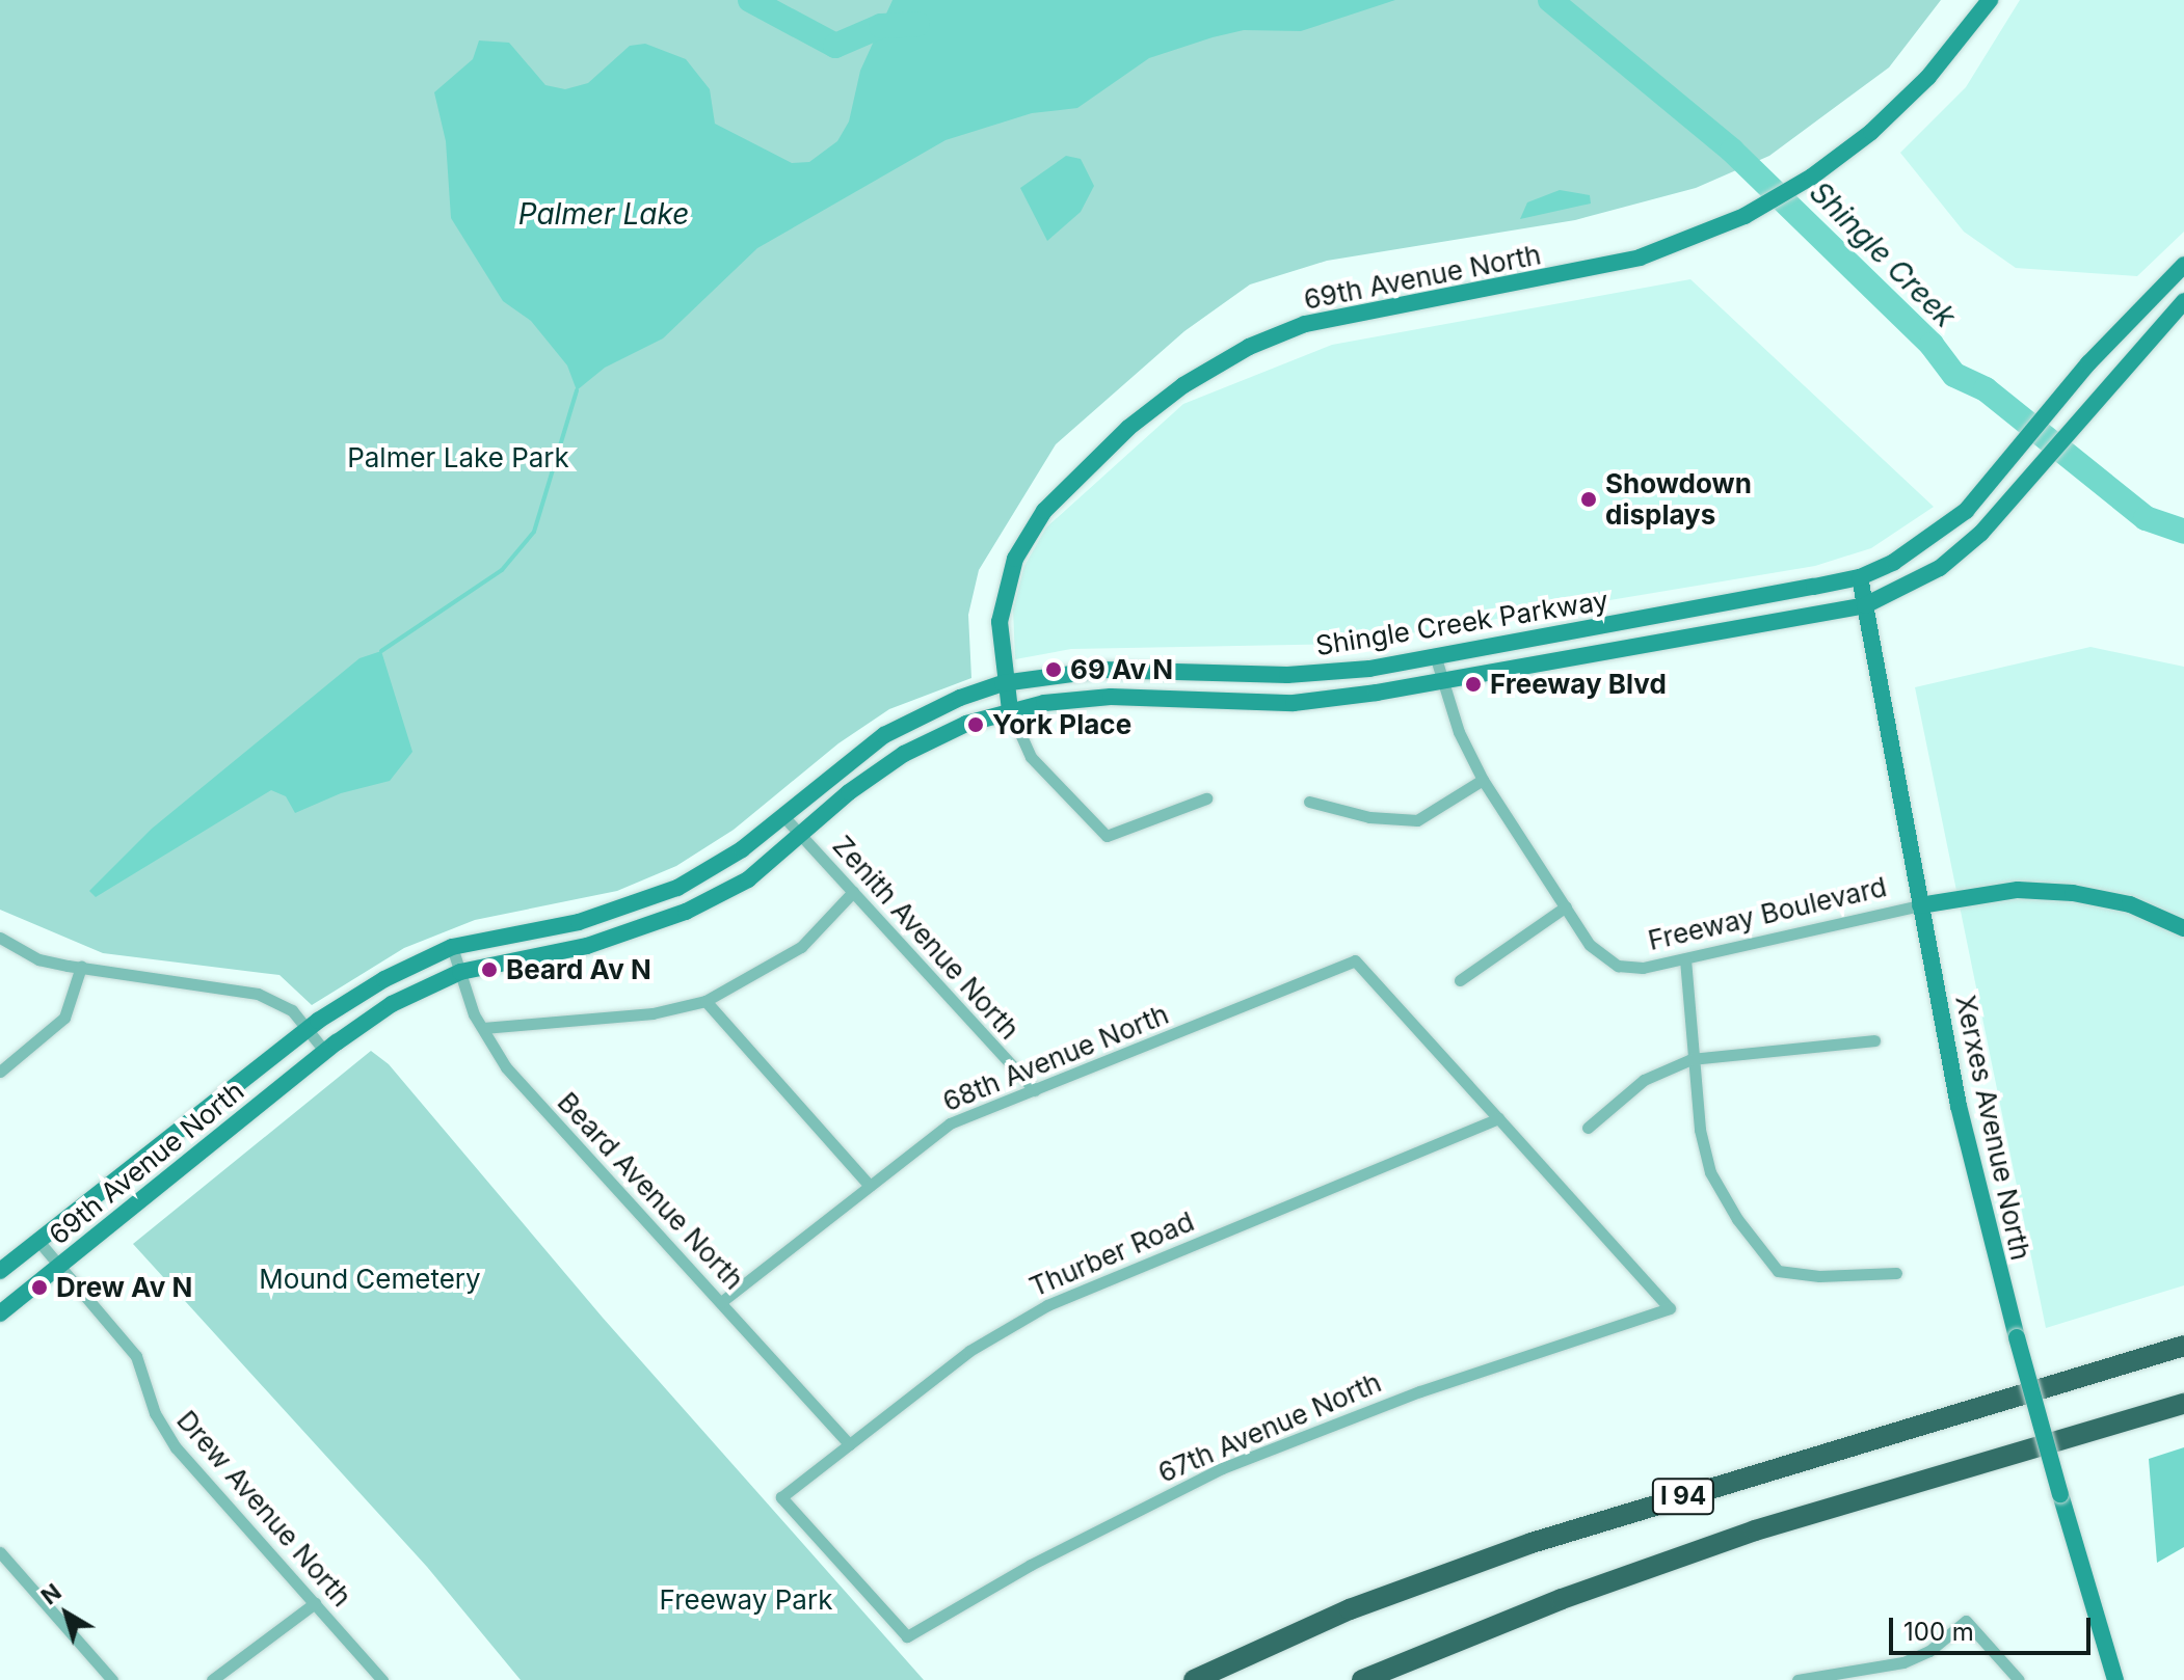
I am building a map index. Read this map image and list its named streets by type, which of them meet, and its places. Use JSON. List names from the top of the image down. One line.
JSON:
{"streets":{"highway":["I 94"],"street":["69th Avenue North","Shingle Creek Parkway","Freeway Boulevard","Zenith Avenue North","68th Avenue North","Xerxes Avenue North","Beard Avenue North","Thurber Road","67th Avenue North","Drew Avenue North"]},"crossings":[["69th Avenue North","Shingle Creek Parkway"],["69th Avenue North","Drew Avenue North"],["Shingle Creek Parkway","Freeway Boulevard"],["Shingle Creek Parkway","Zenith Avenue North"],["Shingle Creek Parkway","Xerxes Avenue North"],["Shingle Creek Parkway","Beard Avenue North"],["Freeway Boulevard","Xerxes Avenue North"],["Zenith Avenue North","68th Avenue North"],["68th Avenue North","Beard Avenue North"],["68th Avenue North","Thurber Road"],["68th Avenue North","67th Avenue North"],["Beard Avenue North","Thurber Road"],["Thurber Road","67th Avenue North"]],"water":["Palmer Lake","Shingle Creek"],"parks":["Palmer Lake Park","Mound Cemetery","Freeway Park"],"places":["Showdown displays","69 Av N","Freeway Blvd","York Place","Beard Av N","Drew Av N"],"scale_bar":"100 m","north":"top left"}
